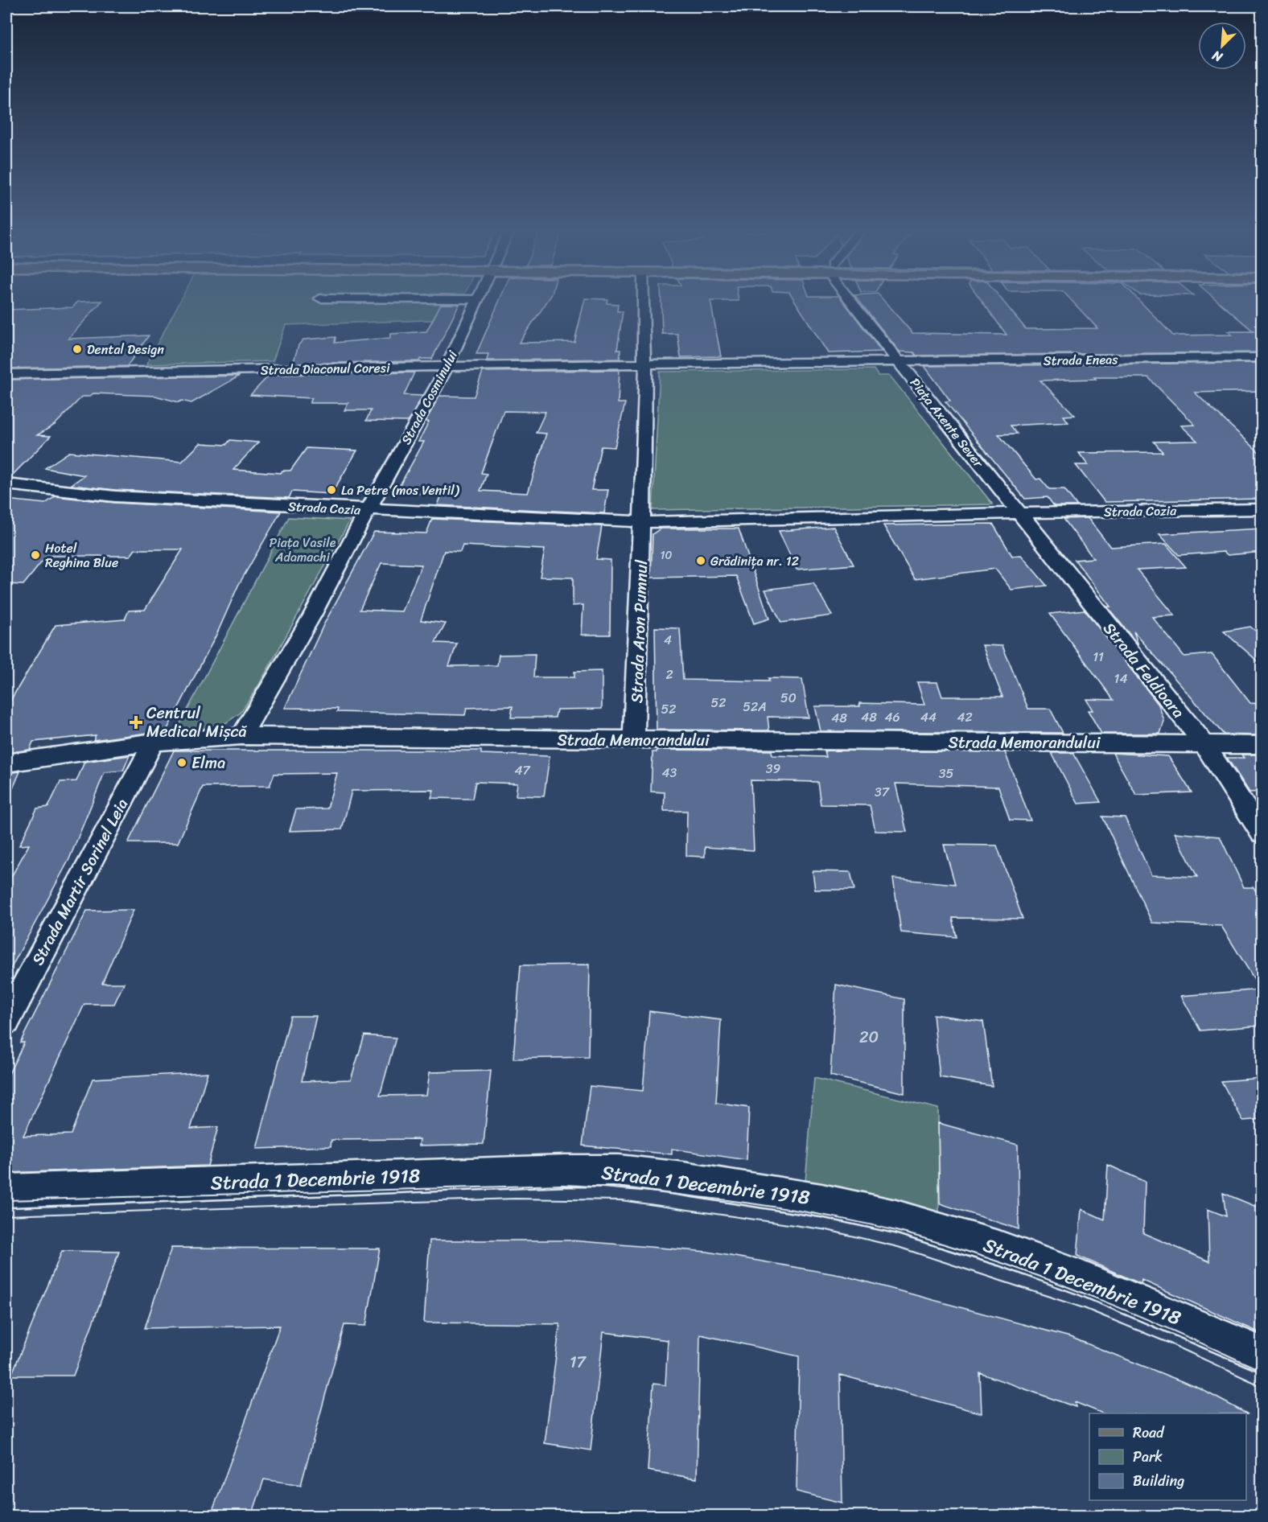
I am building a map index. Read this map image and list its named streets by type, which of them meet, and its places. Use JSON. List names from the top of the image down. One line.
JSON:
{"streets":{"street":["Strada Eneas","Strada Diaconul Coresi","Strada Cosminului","Piața Axente Sever","Strada Cozia","Strada Aron Pumnul","Strada Feldioara","Strada Memorandului","Strada Martir Sorinel Leia","Strada 1 Decembrie 1918"]},"crossings":[["Strada Eneas","Piața Axente Sever"],["Strada Diaconul Coresi","Strada Cosminului"],["Strada Diaconul Coresi","Piața Axente Sever"],["Strada Cosminului","Strada Cozia"],["Piața Axente Sever","Strada Cozia"],["Piața Axente Sever","Strada Feldioara"],["Strada Cozia","Strada Aron Pumnul"],["Strada Cozia","Strada Feldioara"],["Strada Aron Pumnul","Strada Memorandului"],["Strada Feldioara","Strada Memorandului"],["Strada Memorandului","Strada Martir Sorinel Leia"]],"parks":["Piața Vasile Adamachi"],"places":{"other":["Dental Design","La Petre (mos Ventil)","Hotel Reghina Blue","Grădinița nr. 12","Elma"],"health":["Centrul Medical Mișcă"]},"house_numbers":["10","4","11","2","14","50","52","52A","52","48","46","44","42","48","39","47","43","35","37","20","17"],"legend":["Road","Park","Building"],"north":"bottom left"}
